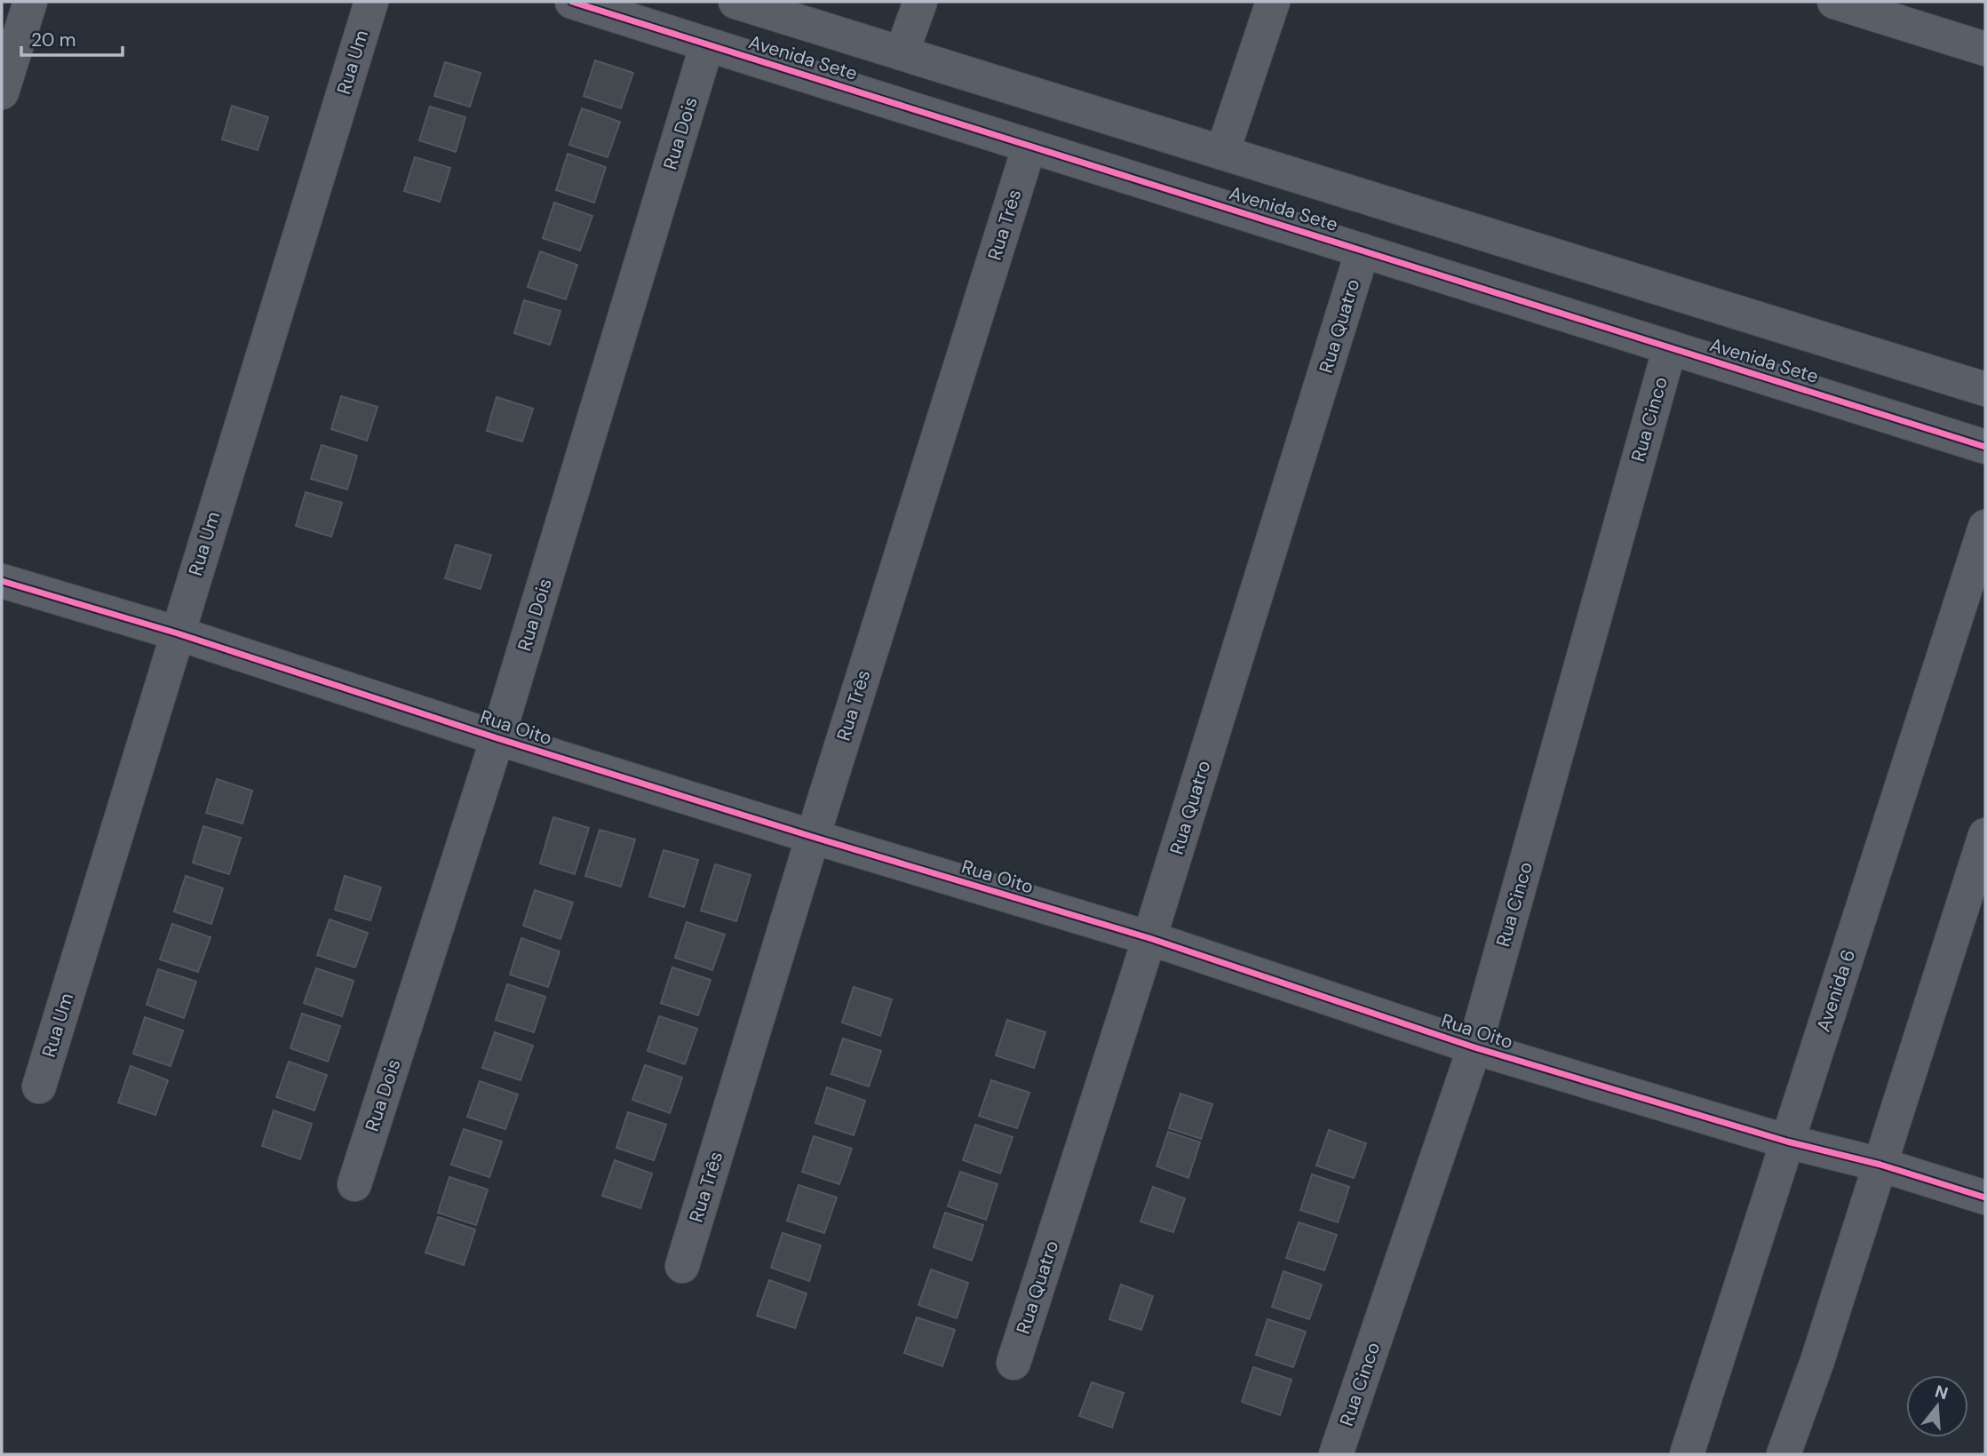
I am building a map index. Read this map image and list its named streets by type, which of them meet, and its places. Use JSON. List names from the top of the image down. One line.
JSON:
{"streets":{"street":["Avenida Sete","Rua Um","Rua Dois","Rua Três","Rua Quatro","Rua Cinco","Rua Oito","Avenida 6"]},"crossings":[["Avenida Sete","Rua Dois"],["Avenida Sete","Rua Três"],["Avenida Sete","Rua Quatro"],["Avenida Sete","Rua Cinco"],["Rua Um","Rua Oito"],["Rua Dois","Rua Oito"],["Rua Três","Rua Oito"],["Rua Quatro","Rua Oito"],["Rua Cinco","Rua Oito"],["Rua Oito","Avenida 6"]],"scale_bar":"20 m","north":"top"}
